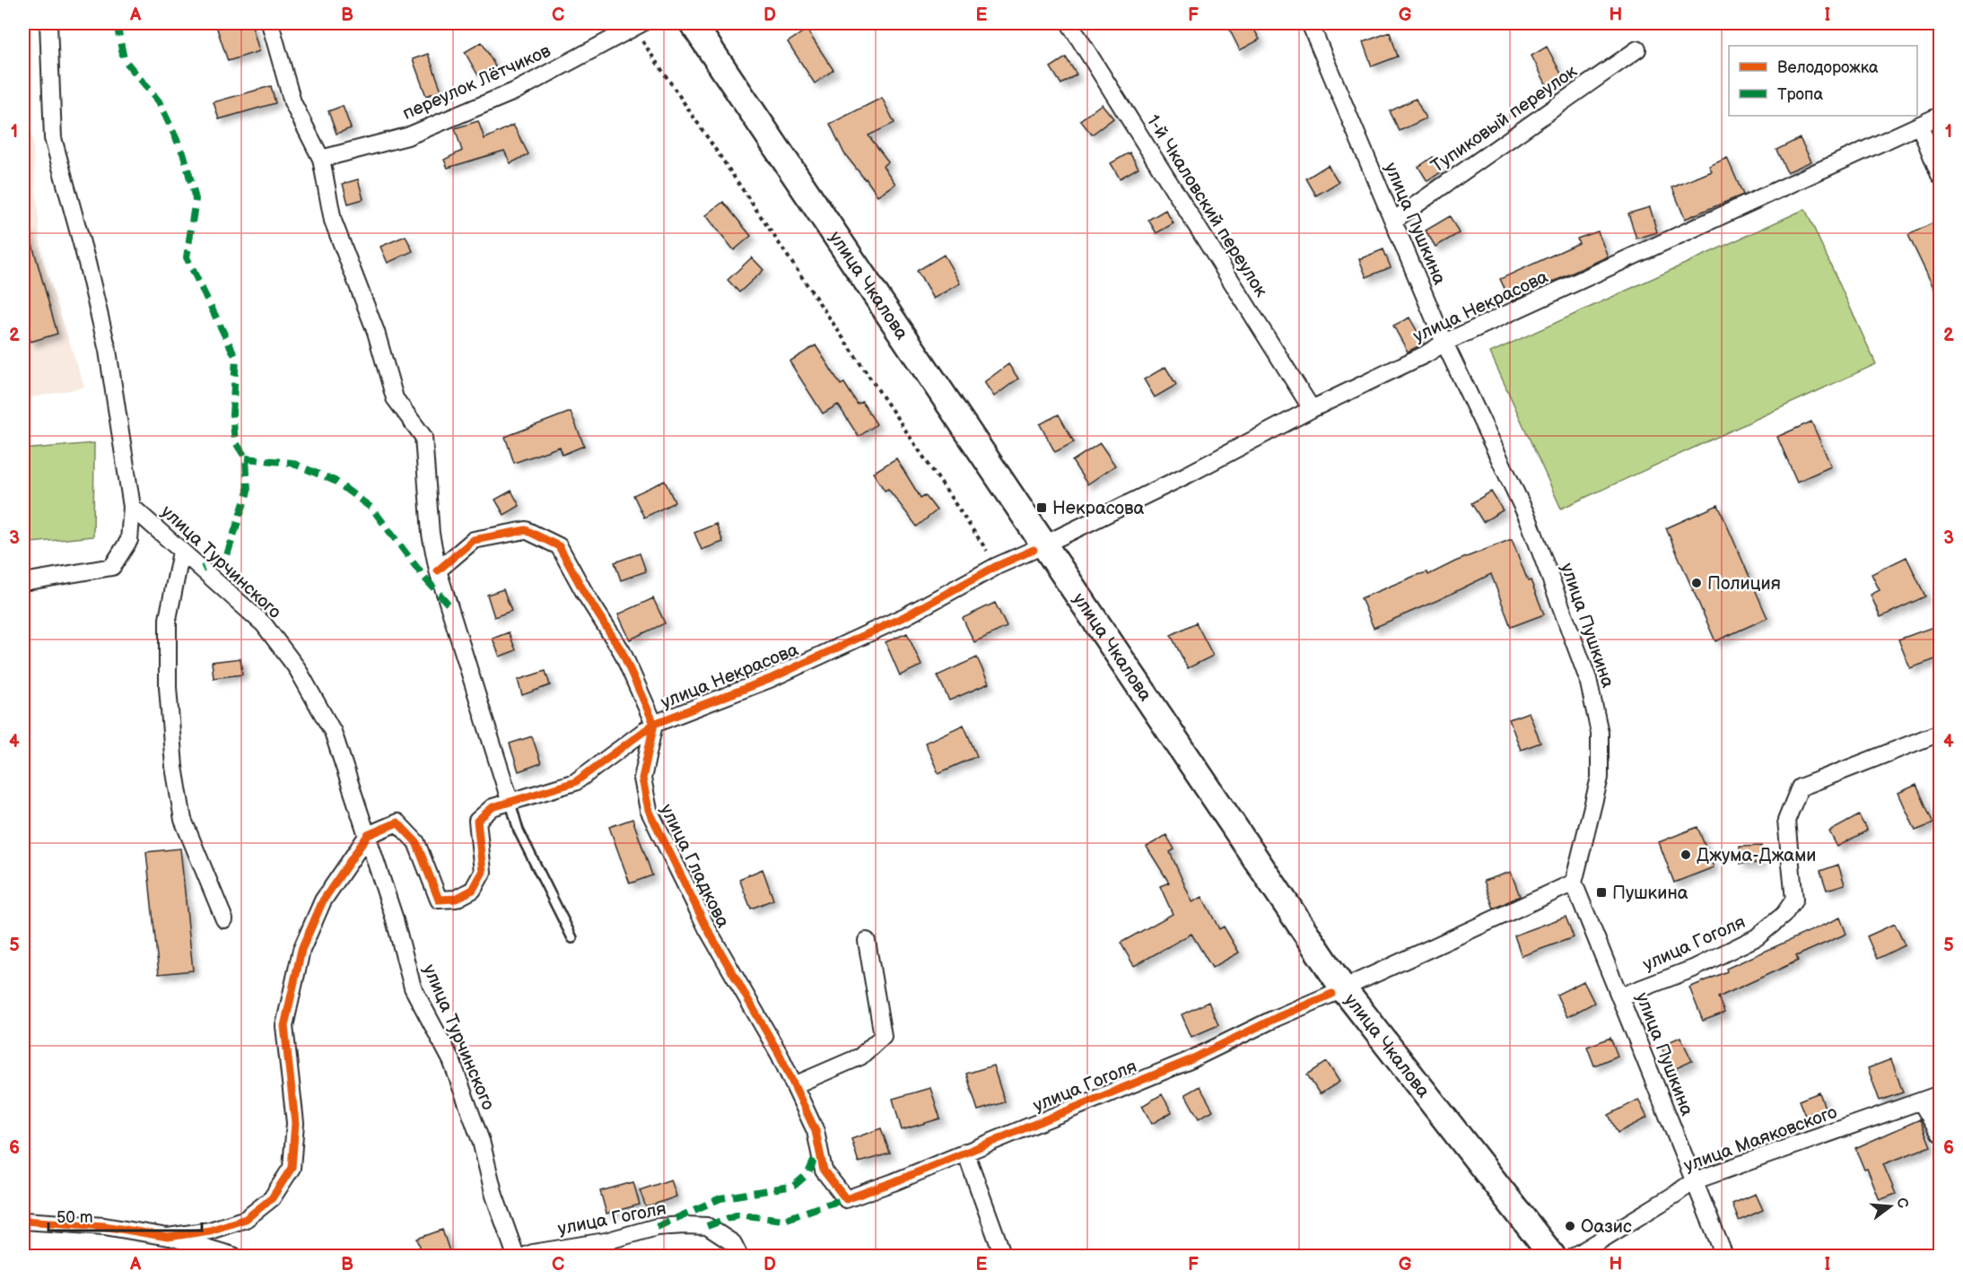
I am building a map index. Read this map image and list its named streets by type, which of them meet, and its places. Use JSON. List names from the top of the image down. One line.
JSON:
{"streets":{"main road":["улица Чкалова"],"street":["переулок Лётчиков","Тупиковый переулок","1-й Чкаловский переулок","улица Пушкина","улица Некрасова","улица Турчинского","улица Гладкова","улица Гоголя","улица Маяковского"]},"crossings":[["Тупиковый переулок","улица Пушкина"],["1-й Чкаловский переулок","улица Некрасова"],["улица Пушкина","улица Некрасова"],["улица Пушкина","улица Гоголя"],["улица Пушкина","улица Маяковского"],["улица Чкалова","улица Некрасова"],["улица Чкалова","улица Гоголя"],["улица Некрасова","улица Турчинского"],["улица Некрасова","улица Гладкова"],["улица Гладкова","улица Гоголя"]],"places":{"transit":["Некрасова","Пушкина"],"other":["Полиция","Джума-Джами","Оазис"]},"legend":["Велодорожка","Тропа"],"scale_bar":"50 m","north":"right","grid":{"columns":["A","B","C","D","E","F","G","H","I"],"rows":["1","2","3","4","5","6"]}}
